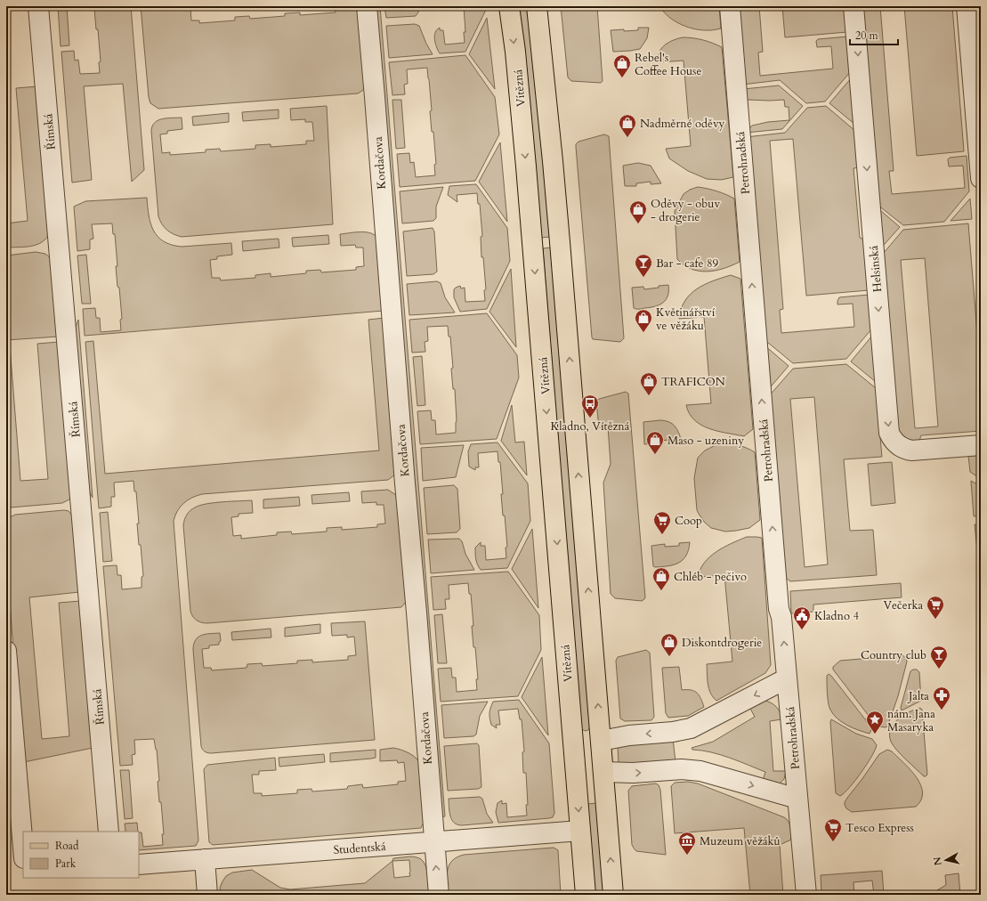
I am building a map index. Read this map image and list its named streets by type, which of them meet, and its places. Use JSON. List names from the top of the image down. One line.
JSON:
{"streets":{"main road":["Vítězná"],"street":["Římská","Kordačova","Petrohradská","Helsinská","Studentská"]},"crossings":[["Vítězná","Studentská"],["Kordačova","Studentská"]],"one_way":["Petrohradská"],"places":{"shop":["Rebel's Coffee House","Nadměrné oděvy","Oděvy - obuv - drogerie","Květinářství ve věžáku","TRAFICON","Maso - uzeniny","Chléb - pečivo","Diskontdrogerie"],"bar":["Bar - cafe 89","Country club"],"bus stop":["Kladno, Vítězná"],"supermarket":["Coop","Večerka","Tesco Express"],"public building":["Kladno 4"],"pharmacy":["Jalta"],"place":["nám. Jana Masaryka"],"museum":["Muzeum věžáků"]},"legend":["Road","Park"],"scale_bar":"20 m","north":"left"}
